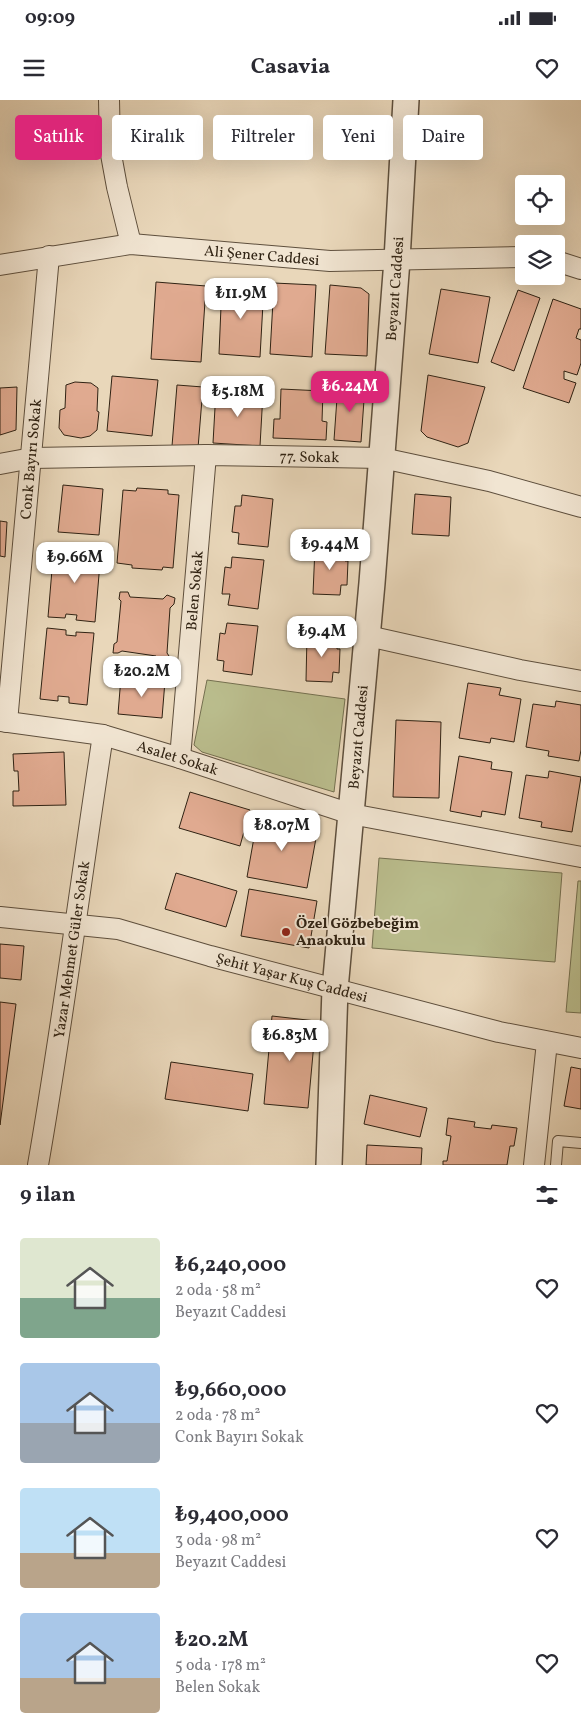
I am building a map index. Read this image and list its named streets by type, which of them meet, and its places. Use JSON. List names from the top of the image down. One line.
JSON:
{"streets":{"street":["Ali Şener Caddesi","Beyazıt Caddesi","77. Sokak","Conk Bayırı Sokak","Belen Sokak","Asalet Sokak","Yazar Mehmet Güler Sokak","Şehit Yaşar Kuş Caddesi"]},"crossings":[["Ali Şener Caddesi","Beyazıt Caddesi"],["Ali Şener Caddesi","Conk Bayırı Sokak"],["Beyazıt Caddesi","77. Sokak"],["Beyazıt Caddesi","Asalet Sokak"],["Beyazıt Caddesi","Şehit Yaşar Kuş Caddesi"],["77. Sokak","Conk Bayırı Sokak"],["77. Sokak","Belen Sokak"],["Conk Bayırı Sokak","Asalet Sokak"],["Belen Sokak","Asalet Sokak"],["Asalet Sokak","Yazar Mehmet Güler Sokak"],["Yazar Mehmet Güler Sokak","Şehit Yaşar Kuş Caddesi"]],"places":["Özel Gözbebeğim Anaokulu"],"page":{"status":"09:09","header":"Casavia","chip":["Satılık","Kiralık","Filtreler","Yeni","Daire"],"price":["₺11.9M","₺6.24M","₺5.18M","₺9.44M","₺9.66M","₺9.4M","₺20.2M","₺8.07M","₺6.83M"],"heading":"9 ilan","list":[{"name":"₺6,240,000","note":"2 oda · 58 m² · Beyazıt Caddesi"},{"name":"₺9,660,000","note":"2 oda · 78 m² · Conk Bayırı Sokak"},{"name":"₺9,400,000","note":"3 oda · 98 m² · Beyazıt Caddesi"},{"name":"₺20.2M","note":"5 oda · 178 m² · Belen Sokak"}]}}
